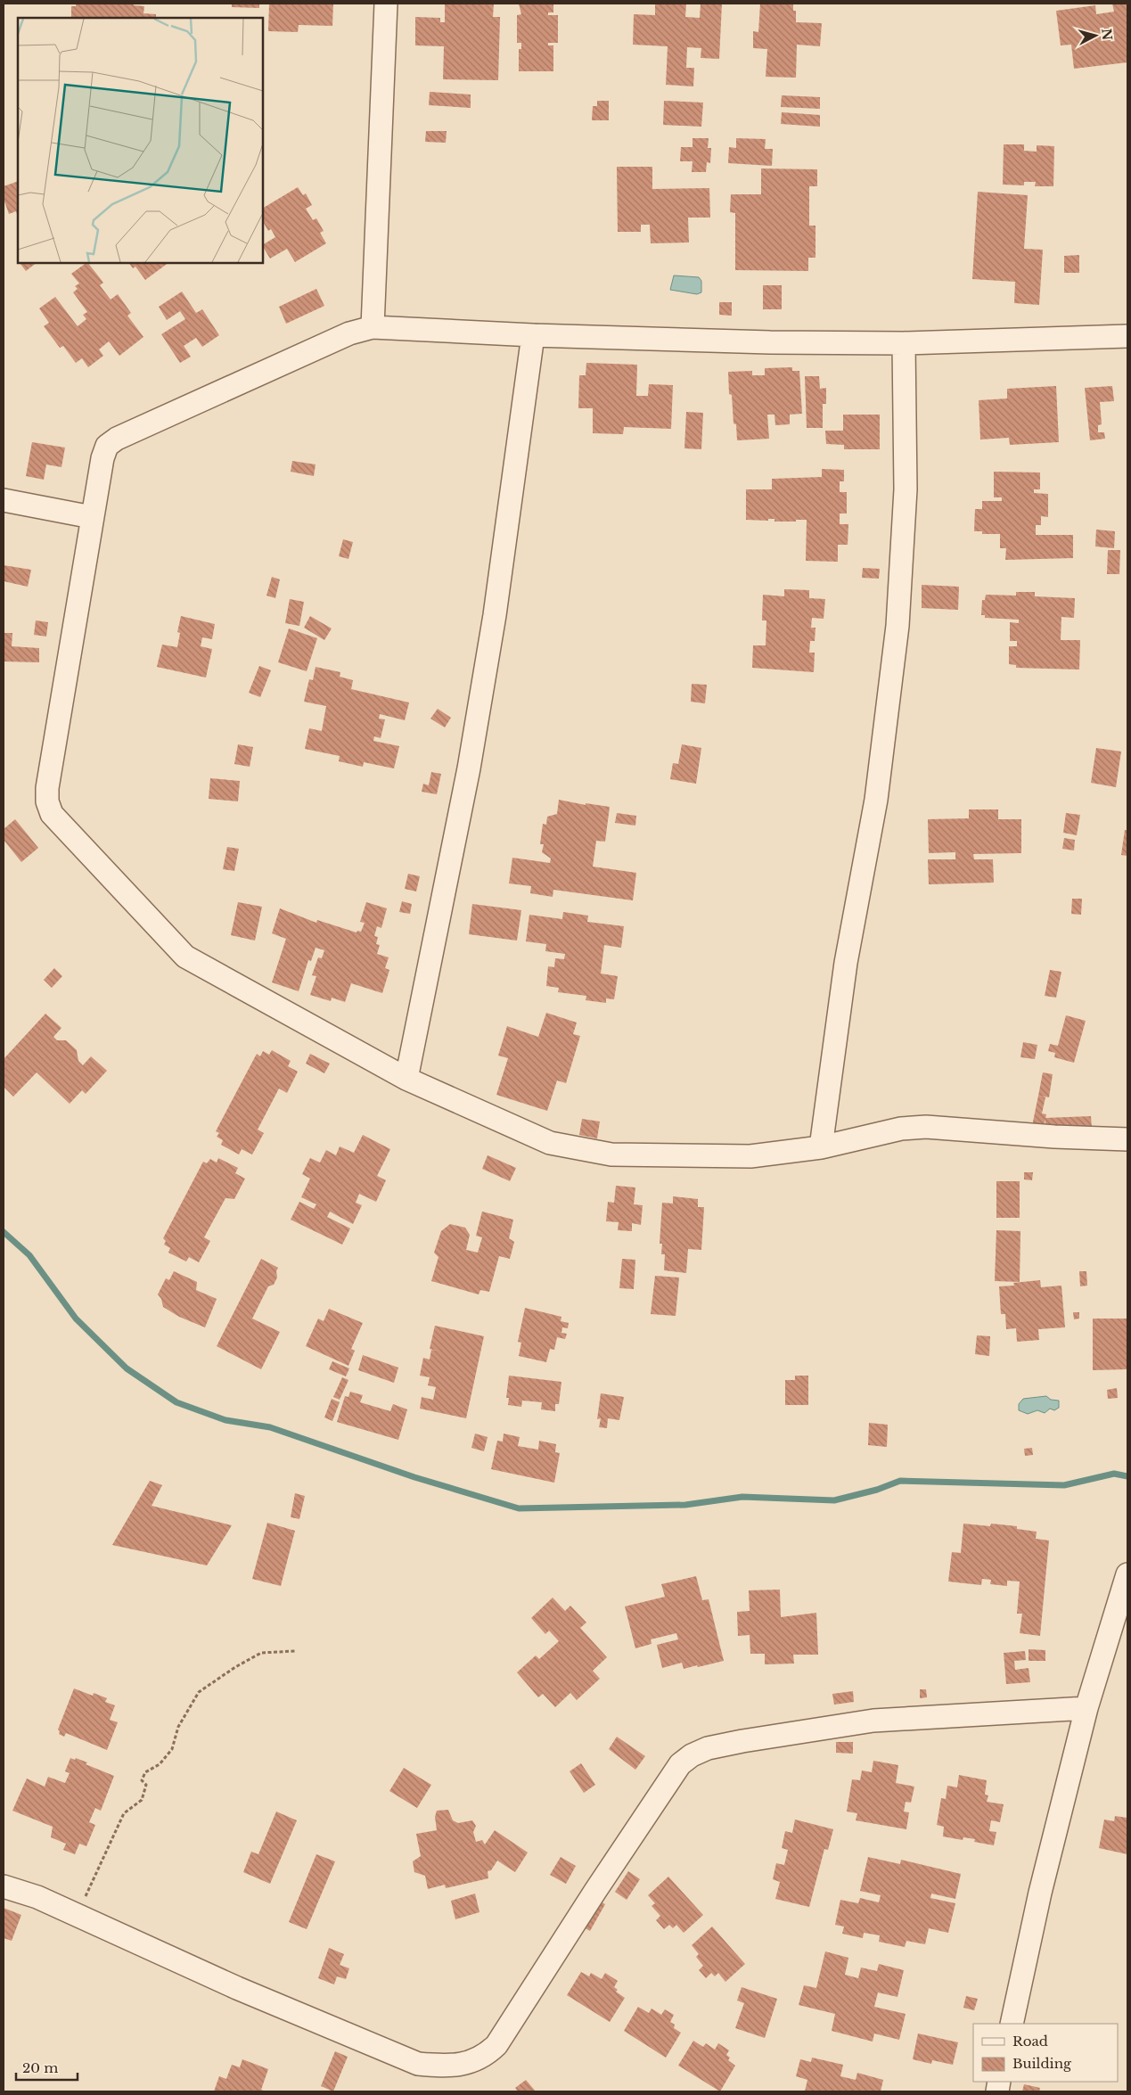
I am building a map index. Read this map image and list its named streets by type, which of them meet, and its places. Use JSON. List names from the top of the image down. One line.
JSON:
{"legend":["Road","Building"],"scale_bar":"20 m","north":"right"}
